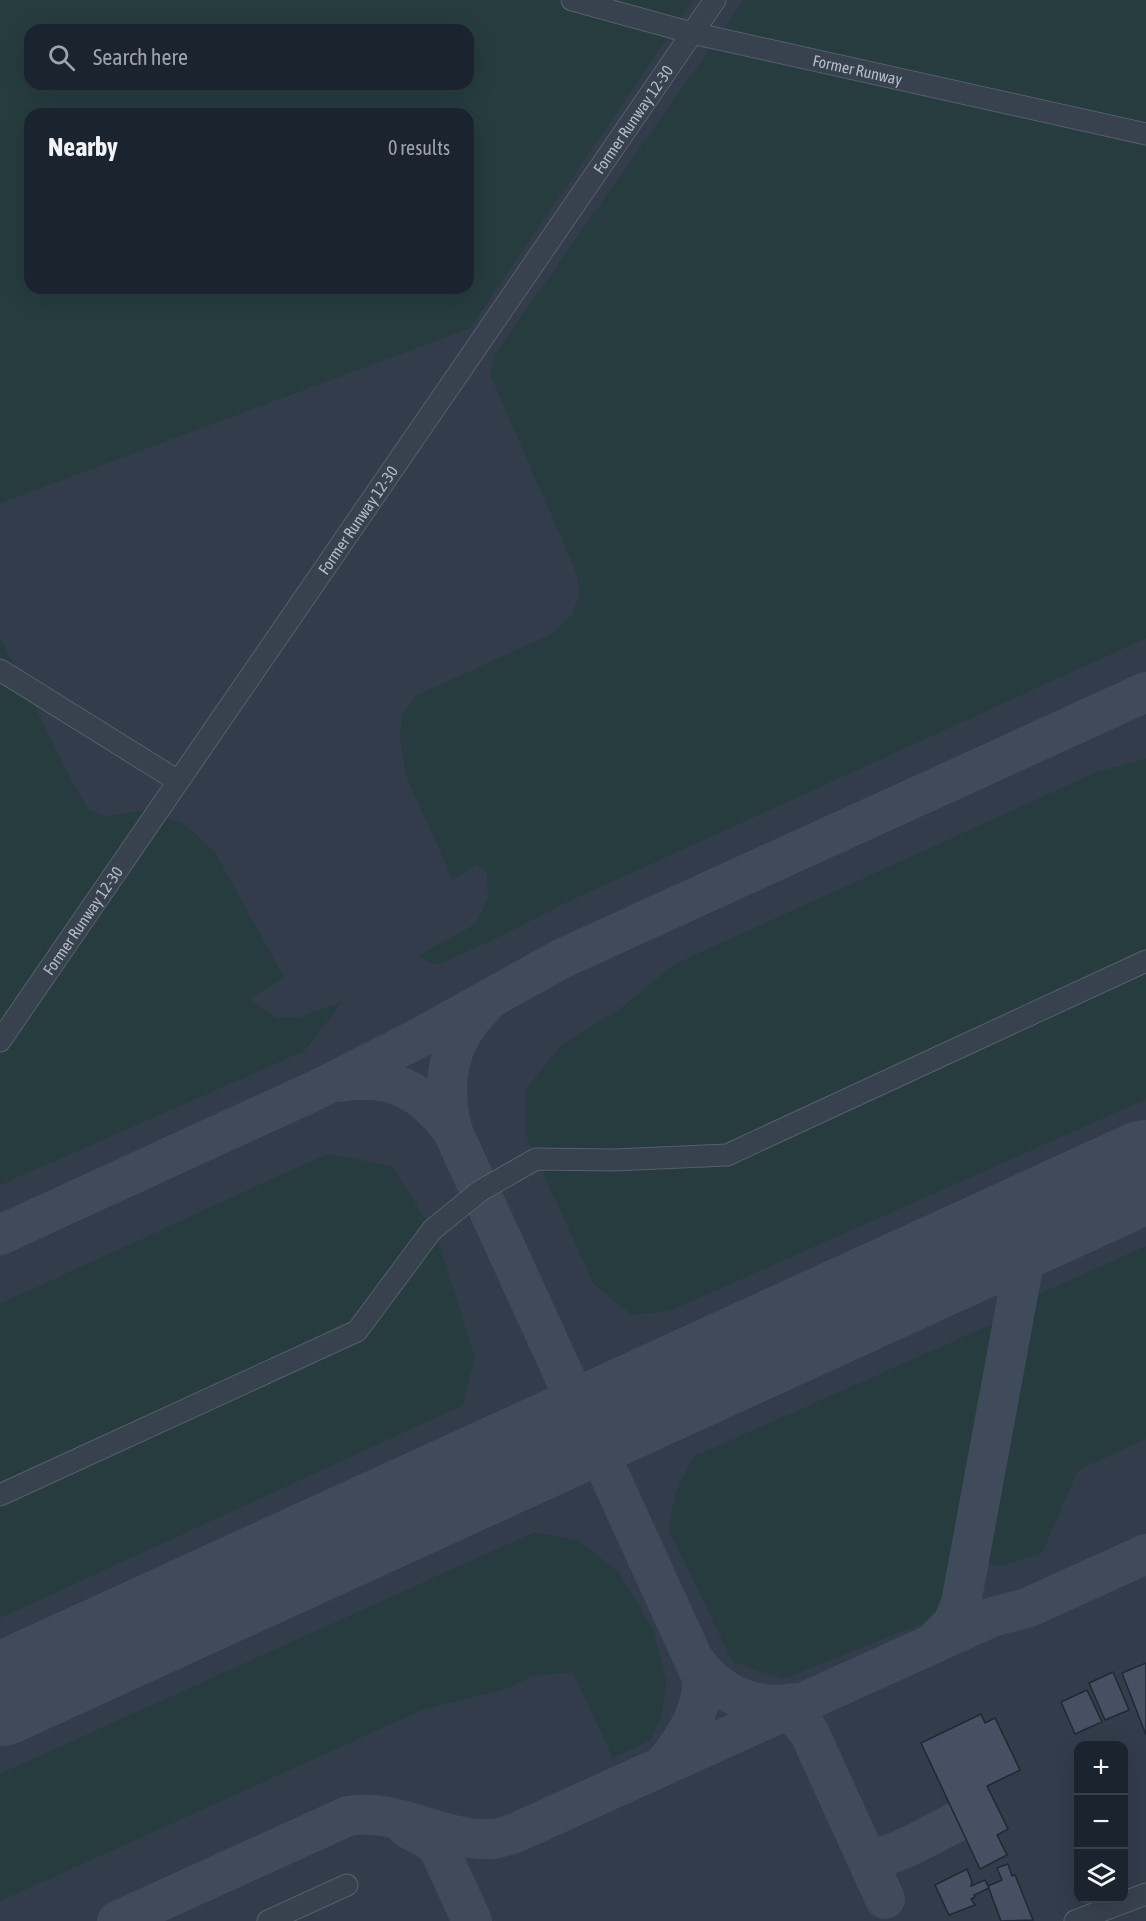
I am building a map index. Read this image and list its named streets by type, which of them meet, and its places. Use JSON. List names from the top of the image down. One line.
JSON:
{"streets":{"lane":["Former Runway","Former Runway 12-30"]},"crossings":[["Former Runway","Former Runway 12-30"]],"page":{"search":"Search here","heading":["Nearby","0 results"],"map_buttons":["+","−"]}}
